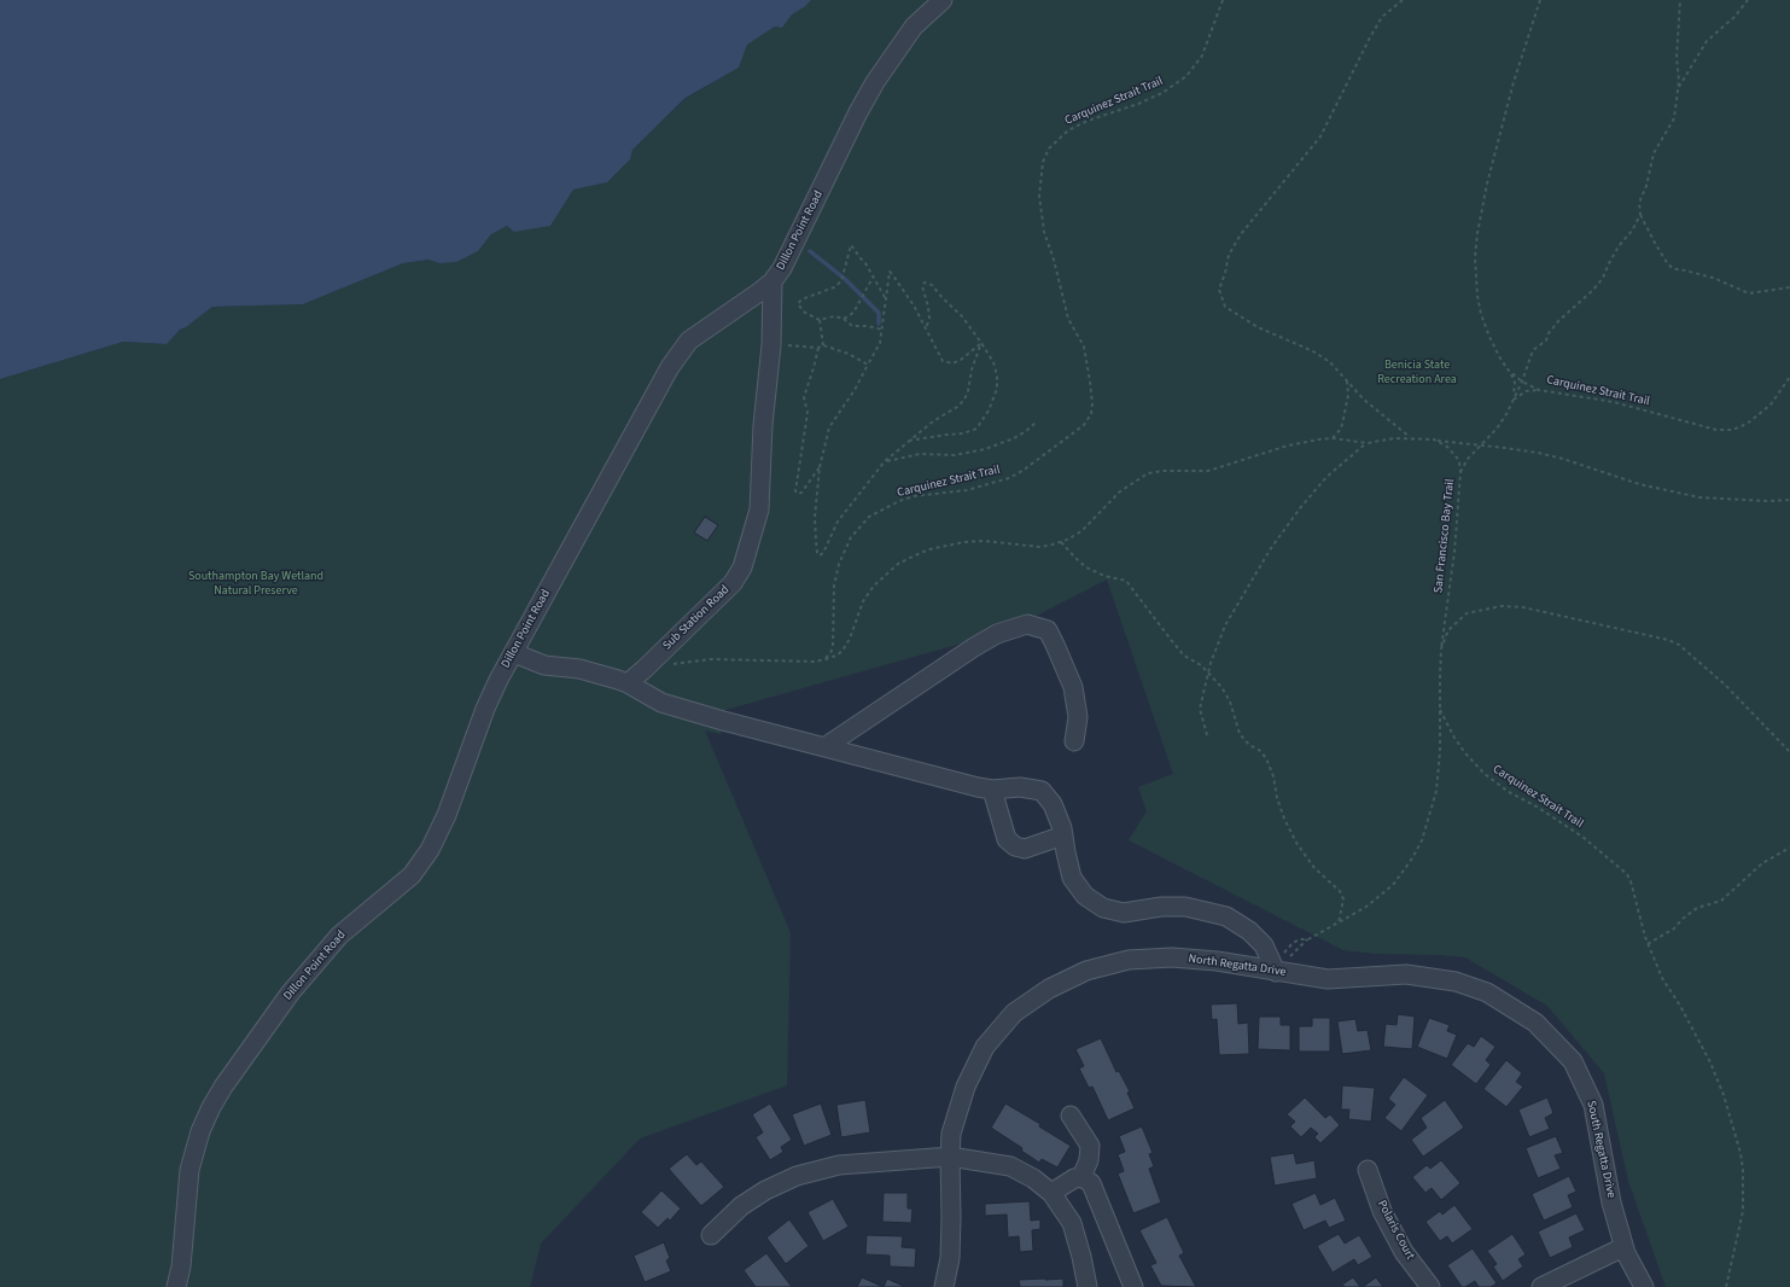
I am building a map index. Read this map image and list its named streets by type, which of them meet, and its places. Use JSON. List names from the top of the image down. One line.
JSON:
{"streets":{"street":["Dillon Point Road","Sub Station Road","North Regatta Drive","South Regatta Drive","Polaris Court"],"path":["Carquinez Strait Trail","San Francisco Bay Trail"]},"crossings":[["Dillon Point Road","Sub Station Road"],["North Regatta Drive","South Regatta Drive"]],"parks":["Benicia State Recreation Area","Southampton Bay Wetland Natural Preserve"]}
